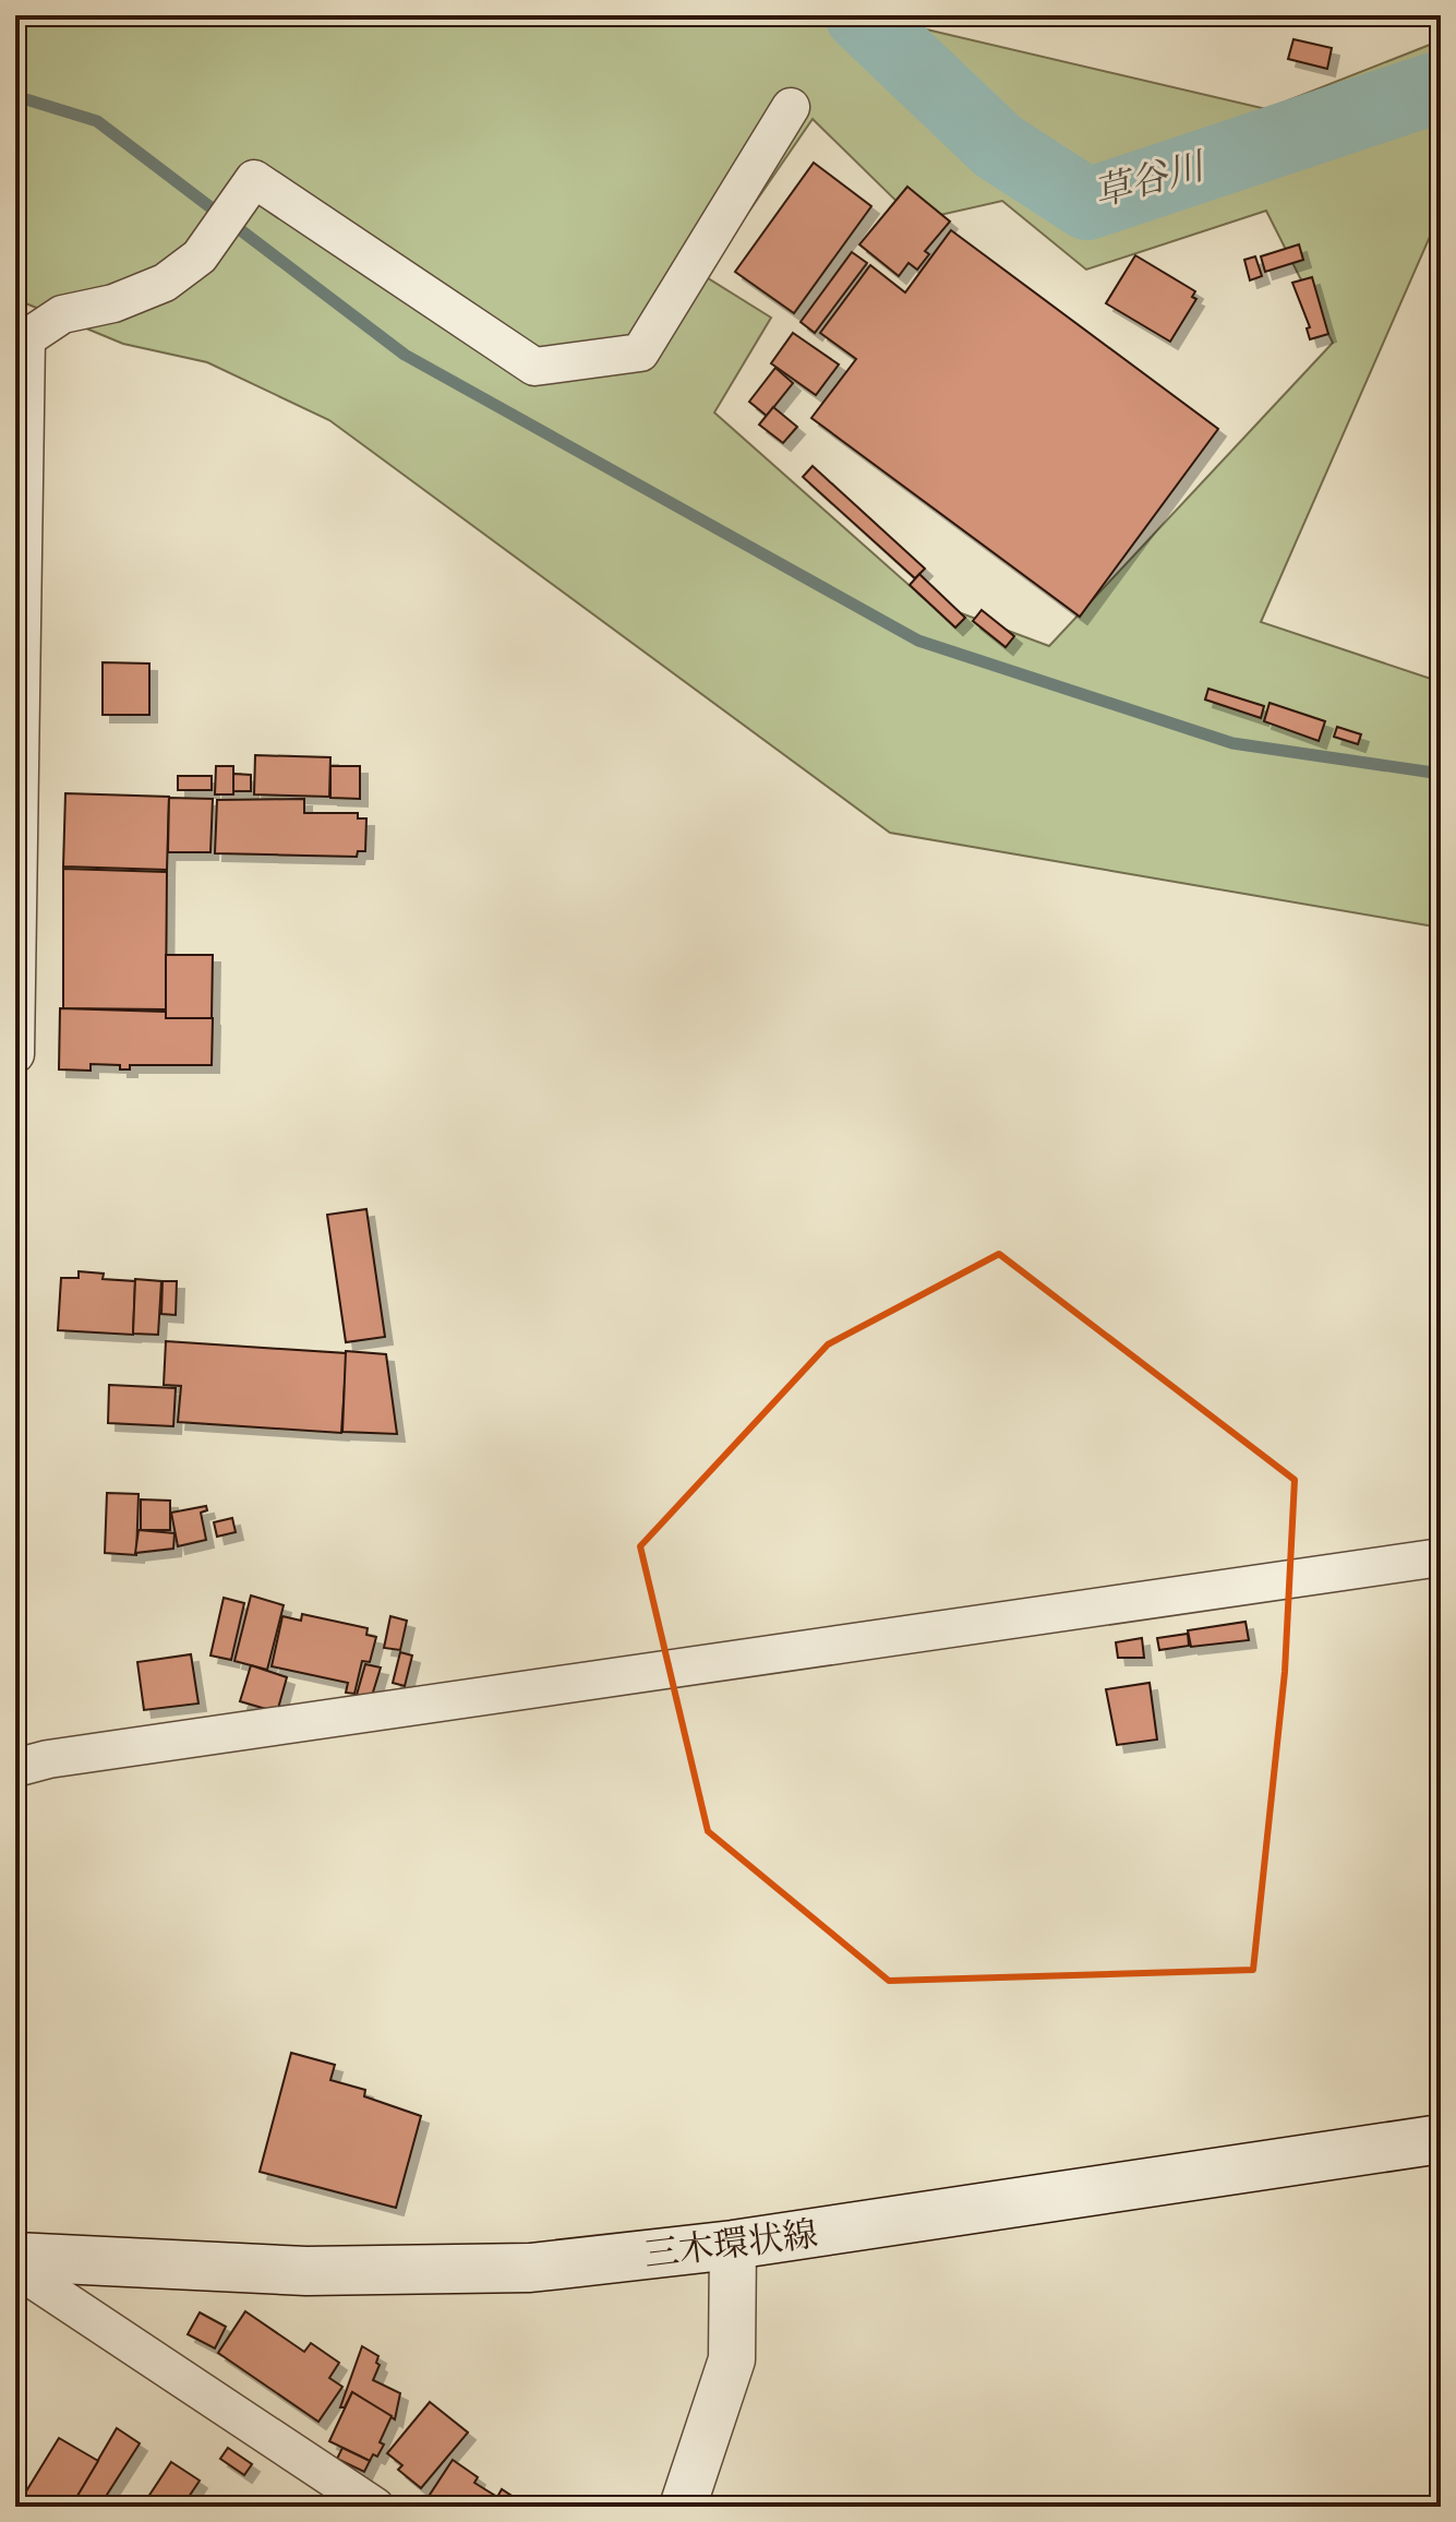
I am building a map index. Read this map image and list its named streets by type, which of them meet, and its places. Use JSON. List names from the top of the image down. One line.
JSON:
{"streets":{"main road":["三木環状線"]},"water":["草谷川"]}
